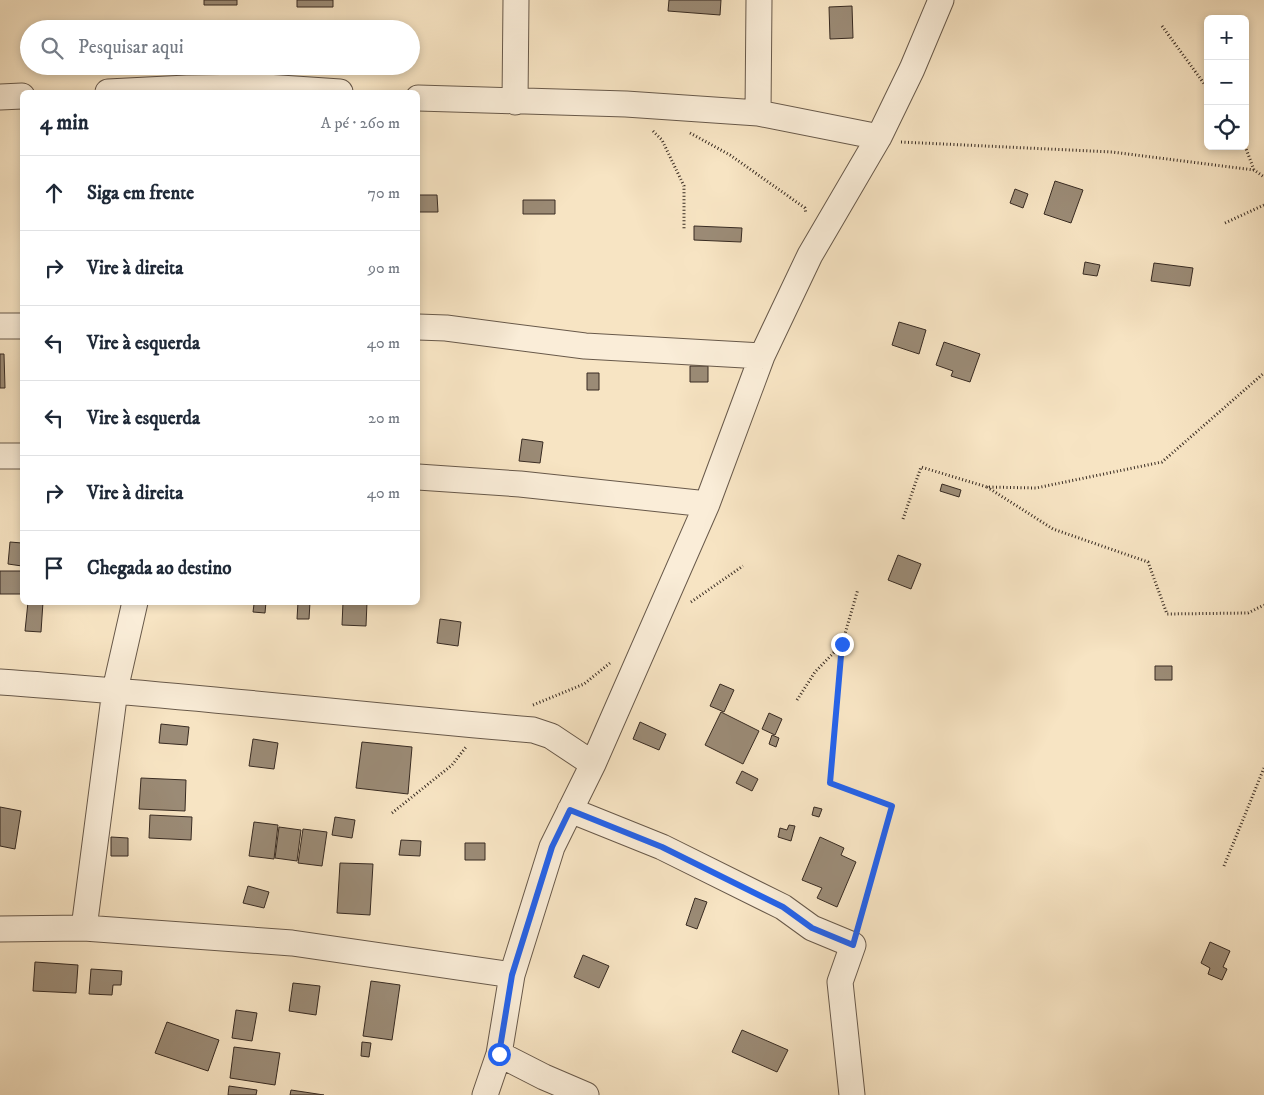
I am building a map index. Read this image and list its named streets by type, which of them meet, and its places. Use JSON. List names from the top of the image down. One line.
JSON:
{"page":{"map_buttons":["+","−"],"search":"Pesquisar aqui","heading":["4 min","A pé · 260 m"],"list":[["Siga em frente","70 m"],["Vire à direita","90 m"],["Vire à esquerda","40 m"],["Vire à esquerda","20 m"],["Vire à direita","40 m"],"Chegada ao destino"]}}
